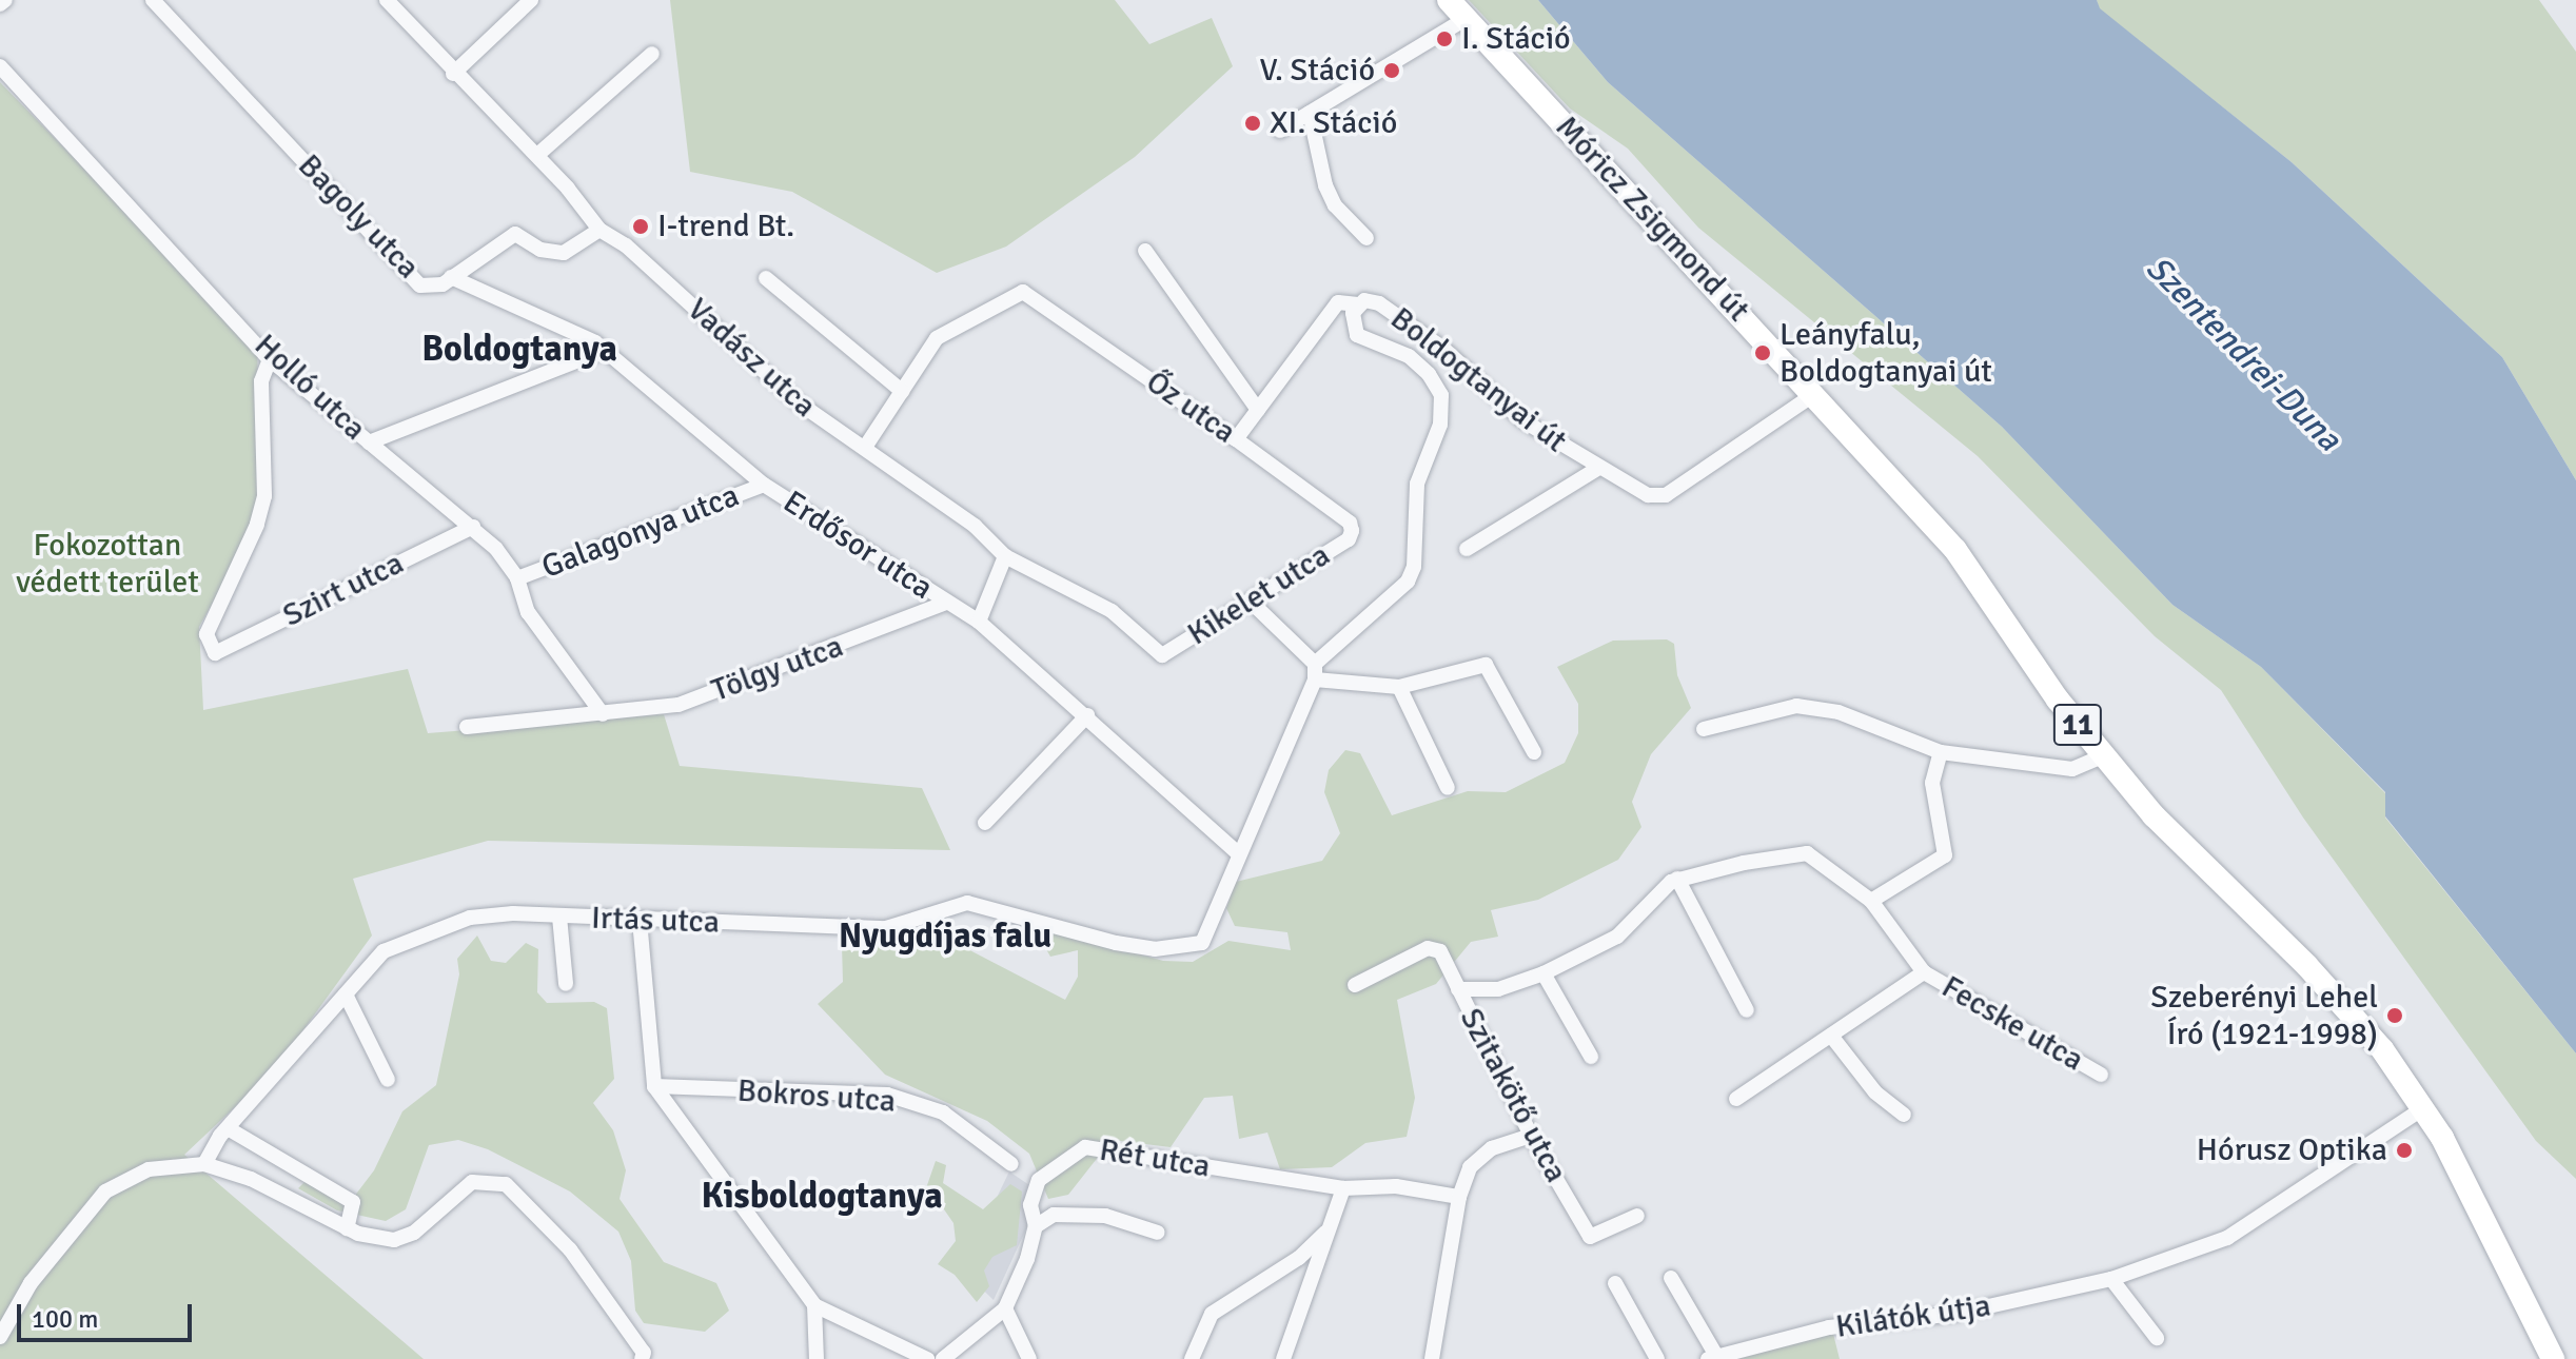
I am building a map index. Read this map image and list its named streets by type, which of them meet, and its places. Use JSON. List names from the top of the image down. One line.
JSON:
{"streets":{"main road":["Móricz Zsigmond út","11"],"street":["Bagoly utca","Vadász utca","Boldogtanyai út","Holló utca","Őz utca","Galagonya utca","Erdősor utca","Szirt utca","Kikelet utca","Tölgy utca","Irtás utca","Fecske utca","Szitakötő utca","Bokros utca","Rét utca","Kilátók útja"]},"crossings":[["Bagoly utca","Vadász utca"],["Bagoly utca","Erdősor utca"],["Móricz Zsigmond út","Boldogtanyai út"],["Móricz Zsigmond út","Kilátók útja"],["Vadász utca","Kikelet utca"],["Boldogtanyai út","Erdősor utca"],["Boldogtanyai út","Irtás utca"],["Holló utca","Galagonya utca"],["Holló utca","Szirt utca"],["Holló utca","Tölgy utca"],["Őz utca","Kikelet utca"],["Galagonya utca","Erdősor utca"],["Erdősor utca","Tölgy utca"]],"districts":["Boldogtanya","Nyugdíjas falu","Kisboldogtanya"],"water":["Szentendrei-Duna"],"parks":["Fokozottan védett terület"],"places":["I. Stáció","V. Stáció","XI. Stáció","I-trend Bt.","Leányfalu, Boldogtanyai út","Szeberényi Lehel Író (1921-1998)","Hórusz Optika"],"scale_bar":"100 m"}
